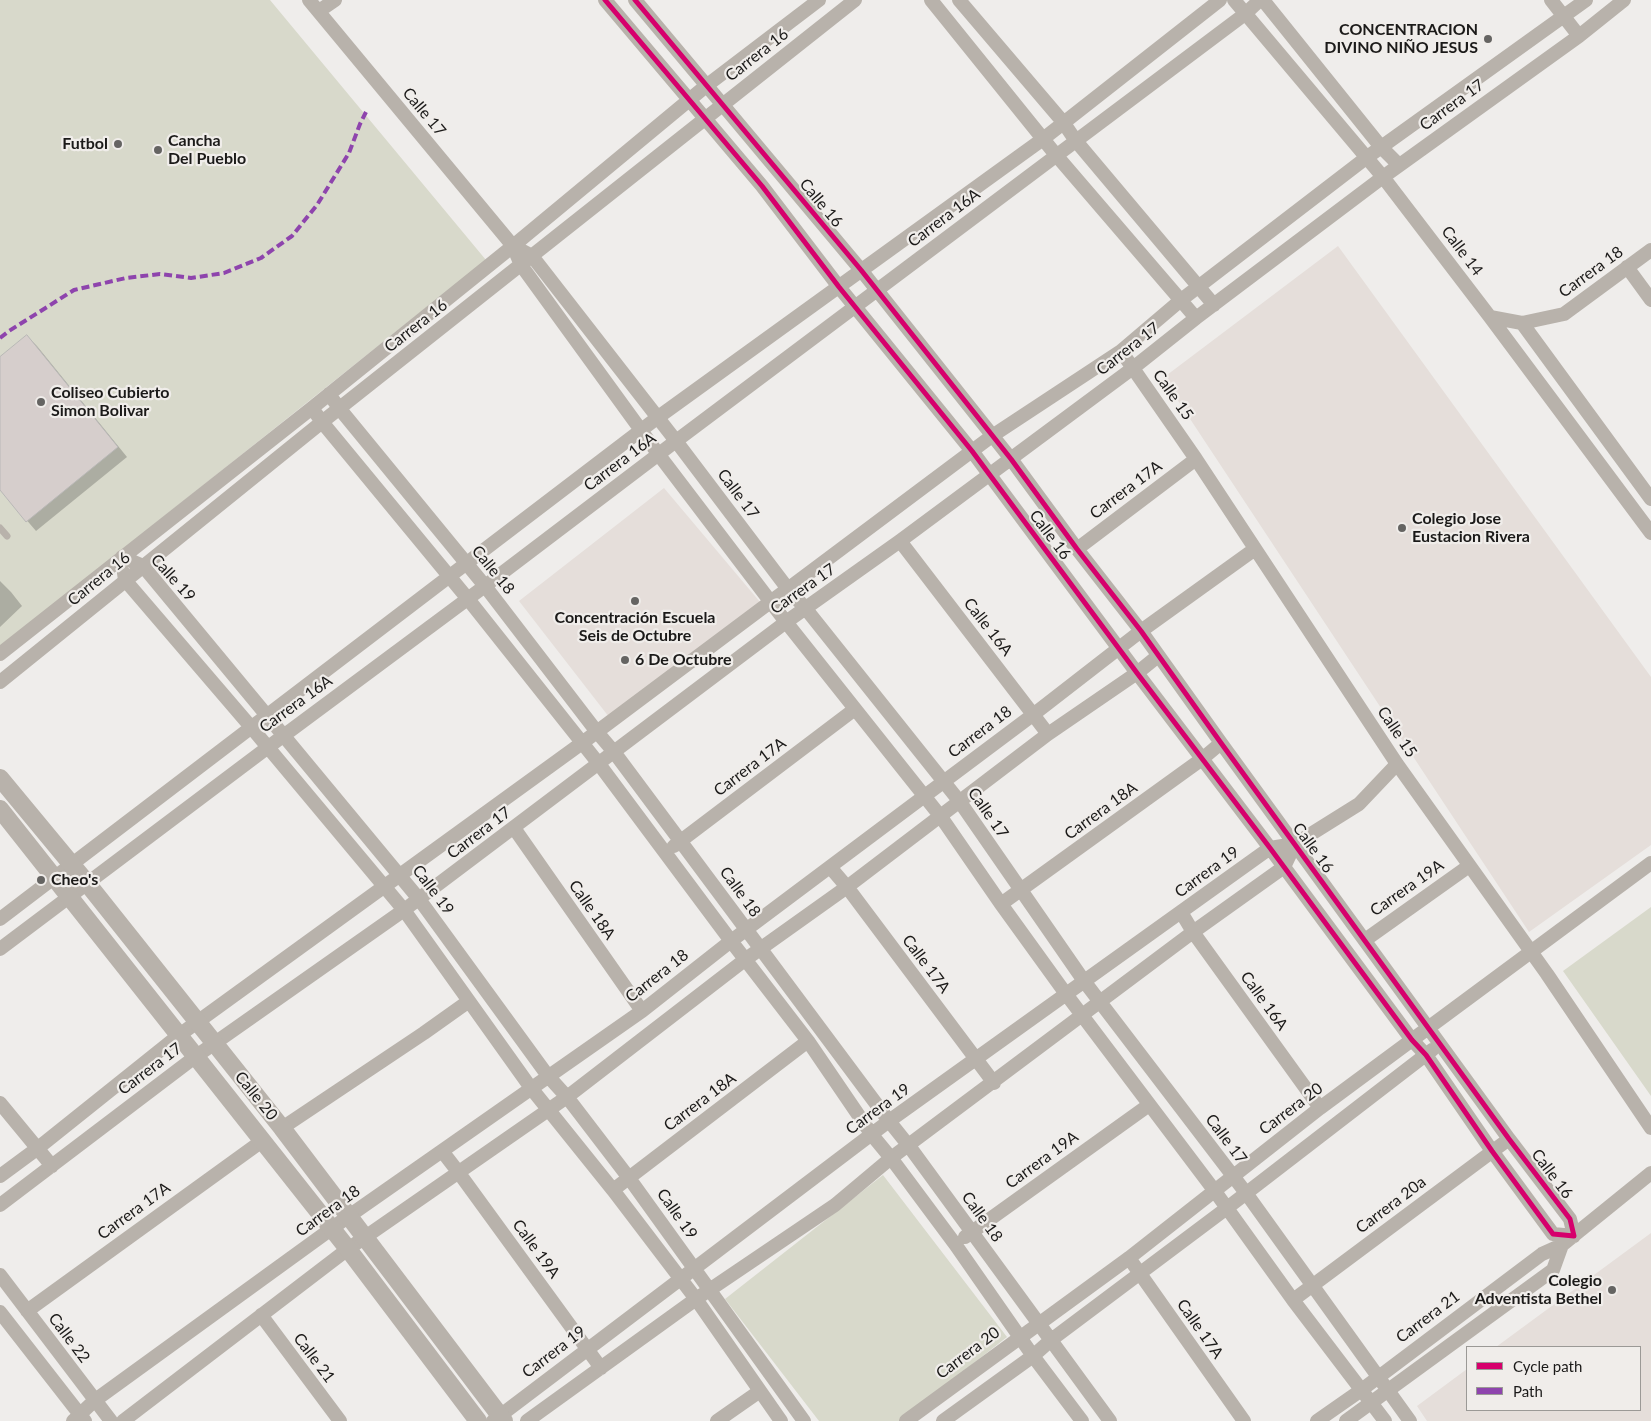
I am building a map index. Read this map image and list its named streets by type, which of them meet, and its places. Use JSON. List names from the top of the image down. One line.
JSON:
{"streets":{"street":["Carrera 16","Carrera 17","Calle 17","Calle 16","Carrera 16A","Calle 14","Carrera 18","Calle 15","Carrera 17A","Calle 18","Calle 19","Calle 16A","Carrera 18A","Carrera 19","Carrera 19A","Calle 18A","Calle 17A","Calle 20","Carrera 20","Carrera 20a","Calle 19A","Carrera 21","Calle 22","Calle 21"]},"crossings":[["Carrera 16","Calle 17"],["Carrera 16","Calle 16"],["Carrera 16","Calle 18"],["Carrera 16","Calle 19"],["Carrera 17","Calle 17"],["Carrera 17","Calle 16"],["Carrera 17","Calle 14"],["Carrera 17","Calle 15"],["Carrera 17","Calle 18"],["Carrera 17","Calle 19"],["Carrera 17","Calle 16A"],["Carrera 17","Calle 18A"],["Carrera 17","Calle 20"],["Calle 17","Carrera 16A"],["Calle 17","Carrera 18"],["Calle 17","Carrera 17A"],["Calle 17","Carrera 18A"],["Calle 17","Carrera 19"],["Calle 17","Carrera 19A"],["Calle 17","Carrera 20"],["Calle 17","Carrera 20a"],["Calle 17","Carrera 21"],["Calle 16","Carrera 16A"],["Calle 16","Carrera 18"],["Calle 16","Carrera 17A"],["Calle 16","Carrera 18A"],["Calle 16","Carrera 19"],["Calle 16","Carrera 19A"],["Calle 16","Carrera 20"],["Calle 16","Carrera 20a"],["Calle 16","Carrera 21"],["Carrera 16A","Calle 14"],["Carrera 16A","Calle 18"],["Carrera 16A","Calle 19"],["Carrera 16A","Calle 20"],["Calle 14","Carrera 18"],["Carrera 18","Calle 15"],["Carrera 18","Calle 18"],["Carrera 18","Calle 19"],["Carrera 18","Calle 16A"],["Carrera 18","Calle 18A"],["Carrera 18","Calle 17A"],["Carrera 18","Calle 20"],["Carrera 18","Calle 19A"],["Carrera 18","Calle 22"],["Calle 15","Carrera 17A"],["Calle 15","Carrera 19"],["Calle 15","Carrera 19A"],["Calle 15","Carrera 20"],["Carrera 17A","Calle 18"],["Carrera 17A","Calle 20"],["Carrera 17A","Calle 22"],["Calle 18","Carrera 19"],["Calle 18","Carrera 19A"],["Calle 18","Carrera 20"],["Calle 19","Carrera 18A"],["Calle 19","Carrera 19"],["Calle 16A","Carrera 19"],["Calle 16A","Carrera 20"],["Carrera 19","Calle 17A"],["Carrera 19","Calle 20"],["Carrera 19","Calle 19A"],["Calle 17A","Carrera 20"]],"places":["CONCENTRACION DIVINO NIÑO JESUS","Futbol","Cancha Del Pueblo","Coliseo Cubierto Simon Bolivar","Colegio Jose Eustacion Rivera","Concentración Escuela Seis de Octubre","6 De Octubre","Cheo's","Colegio Adventista Bethel"],"legend":["Cycle path","Path"]}
